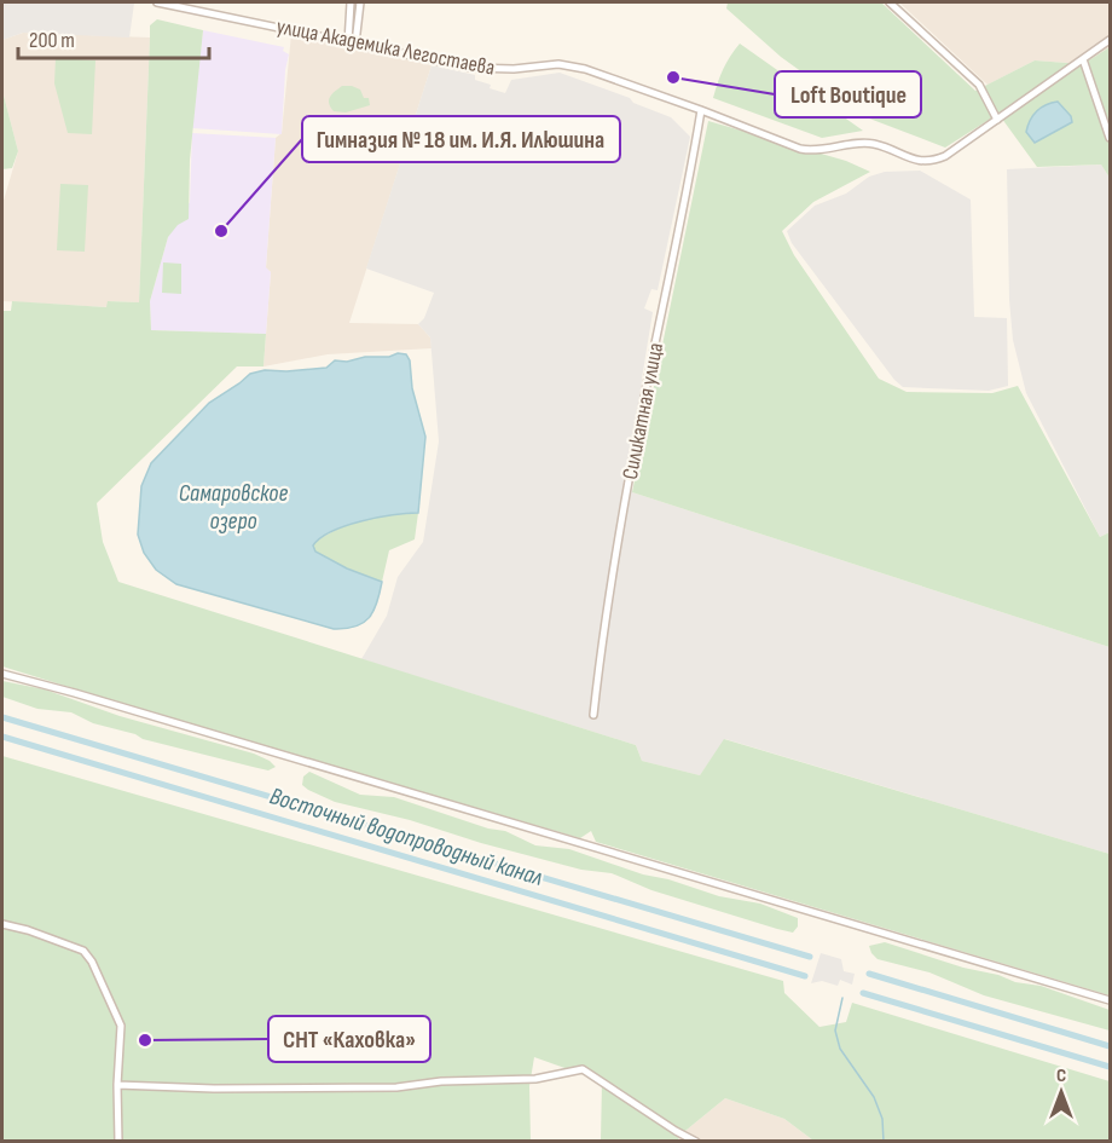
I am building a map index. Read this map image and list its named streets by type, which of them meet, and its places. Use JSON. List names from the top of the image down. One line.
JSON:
{"streets":{"street":["улица Академика Легостаева","Силикатная улица"]},"crossings":[["улица Академика Легостаева","Силикатная улица"]],"water":["Самаровское озеро","Восточный водопроводный канал"],"places":["Loft Boutique","Гимназия № 18 им. И.Я. Илюшина","СНТ «Каховка»"],"scale_bar":"200 m","north":"top"}
